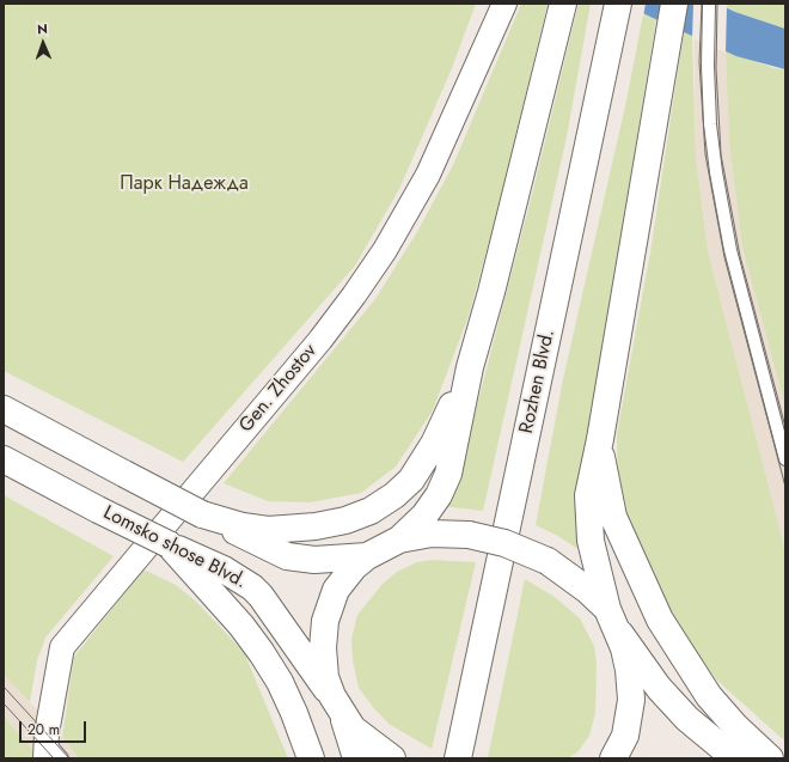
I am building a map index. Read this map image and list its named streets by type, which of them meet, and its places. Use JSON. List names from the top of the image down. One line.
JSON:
{"streets":{"main road":["Rozhen Blvd.","Lomsko shose Blvd."],"street":["Gen. Zhostov"]},"parks":["Парк Надежда"],"scale_bar":"20 m","north":"top"}
